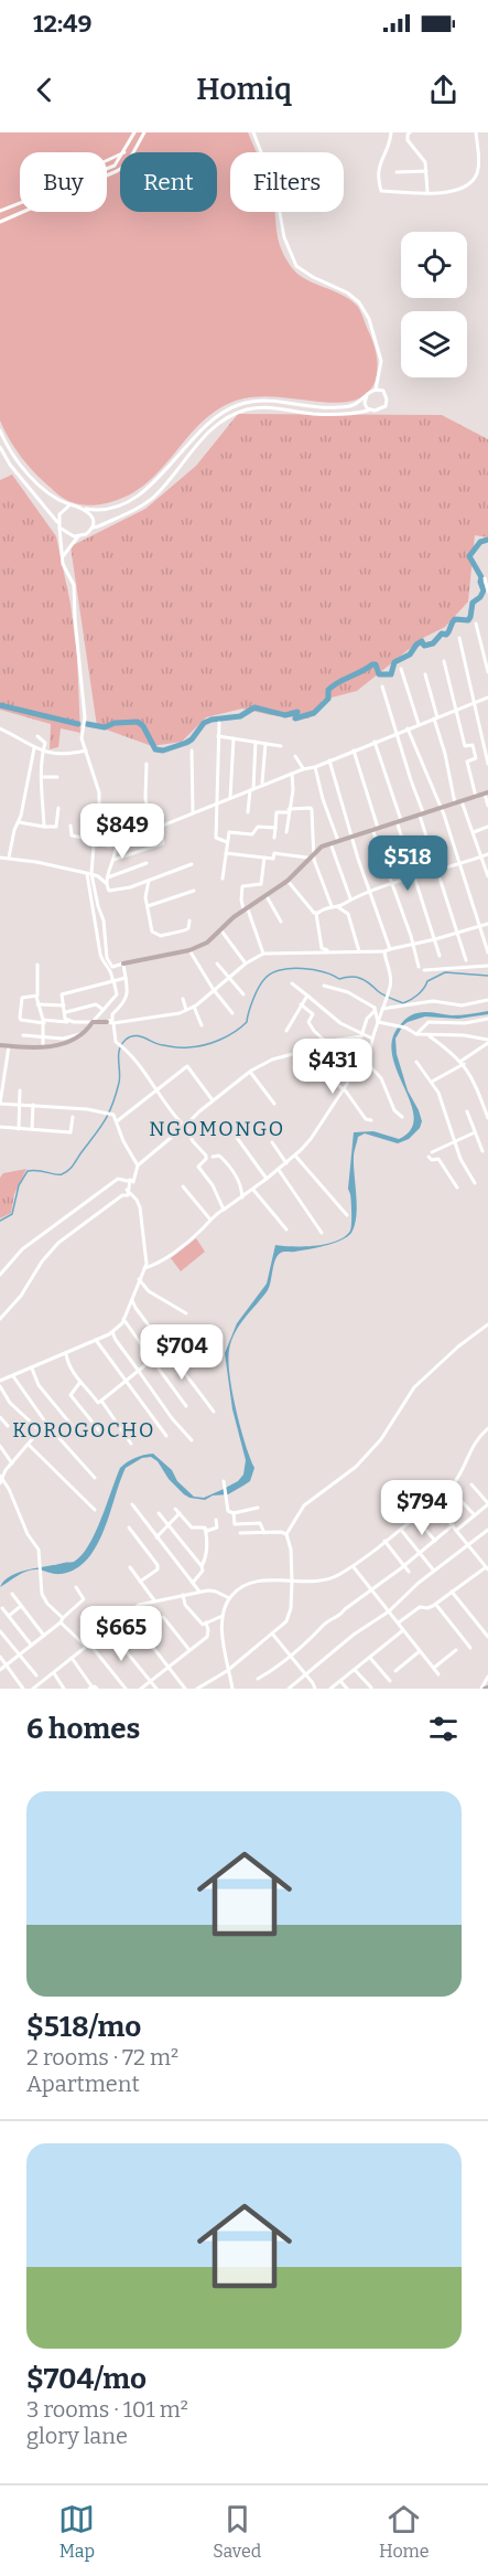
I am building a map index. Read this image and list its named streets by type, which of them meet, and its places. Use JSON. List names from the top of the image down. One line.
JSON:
{"districts":["NGOMONGO","KOROGOCHO"],"page":{"status":"12:49","header":"Homiq","chip":["Buy","Rent","Filters"],"price":["$849","$518","$431","$704","$794","$665"],"heading":"6 homes","list":[{"name":"$518/mo","note":"2 rooms · 72 m² · Apartment"},{"name":"$704/mo","note":"3 rooms · 101 m² · glory lane"}],"tabs":["Map","Saved","Home"]}}
